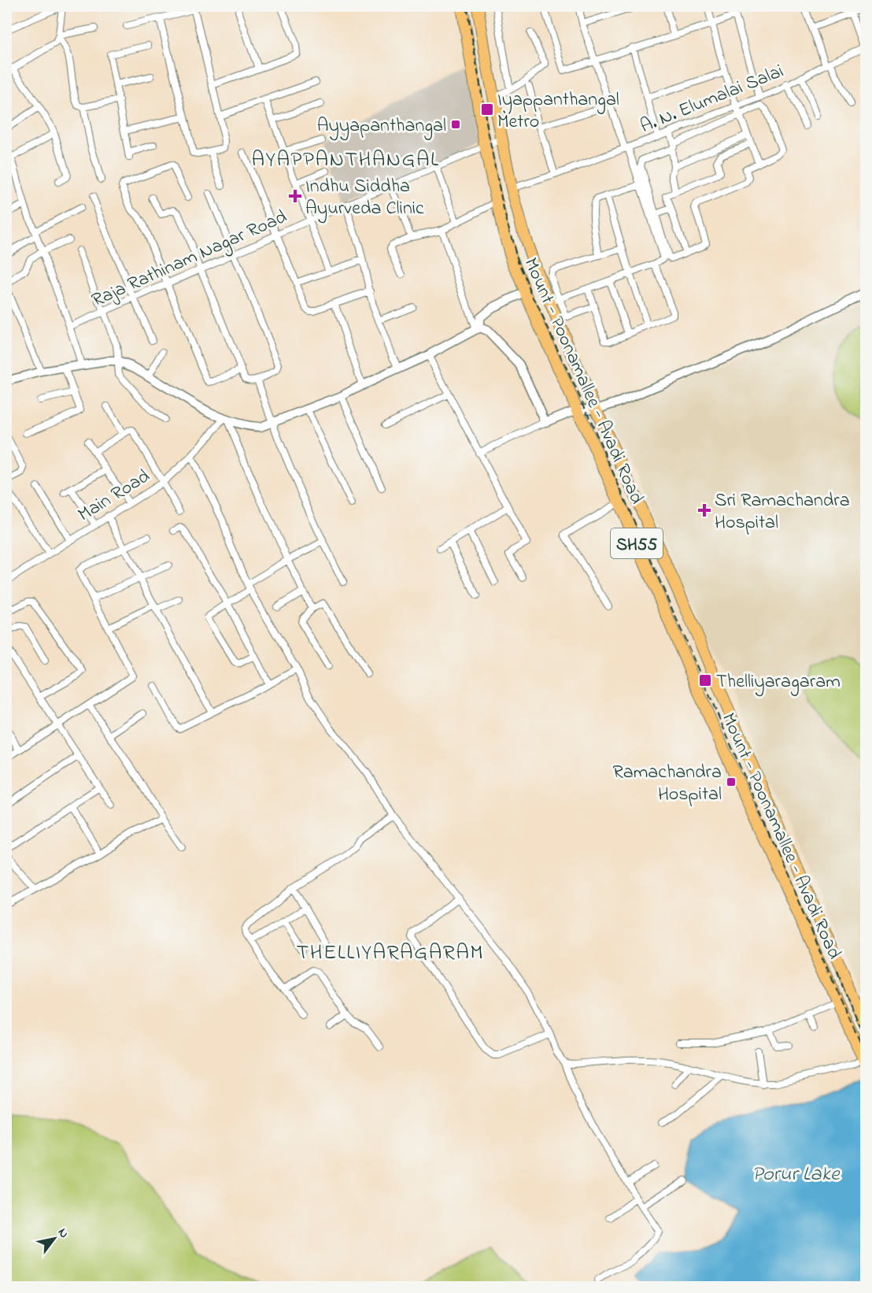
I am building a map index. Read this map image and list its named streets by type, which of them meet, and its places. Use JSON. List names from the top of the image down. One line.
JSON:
{"streets":{"main road":["Mount - Poonamallee - Avadi Road","SH55"],"street":["A. N. Elumalai Salai","Raja Rathinam Nagar Road","Main Road"]},"crossings":[["A. N. Elumalai Salai","Mount - Poonamallee - Avadi Road"],["Raja Rathinam Nagar Road","Mount - Poonamallee - Avadi Road"]],"districts":["AYAPPANTHANGAL","THELLIYARAGARAM"],"water":["Porur Lake"],"places":{"transit":["Iyappanthangal Metro","Ayyapanthangal","Thelliyaragaram","Ramachandra Hospital"],"health":["Indhu Siddha Ayurveda Clinic","Sri Ramachandra Hospital"]},"north":"top right"}
